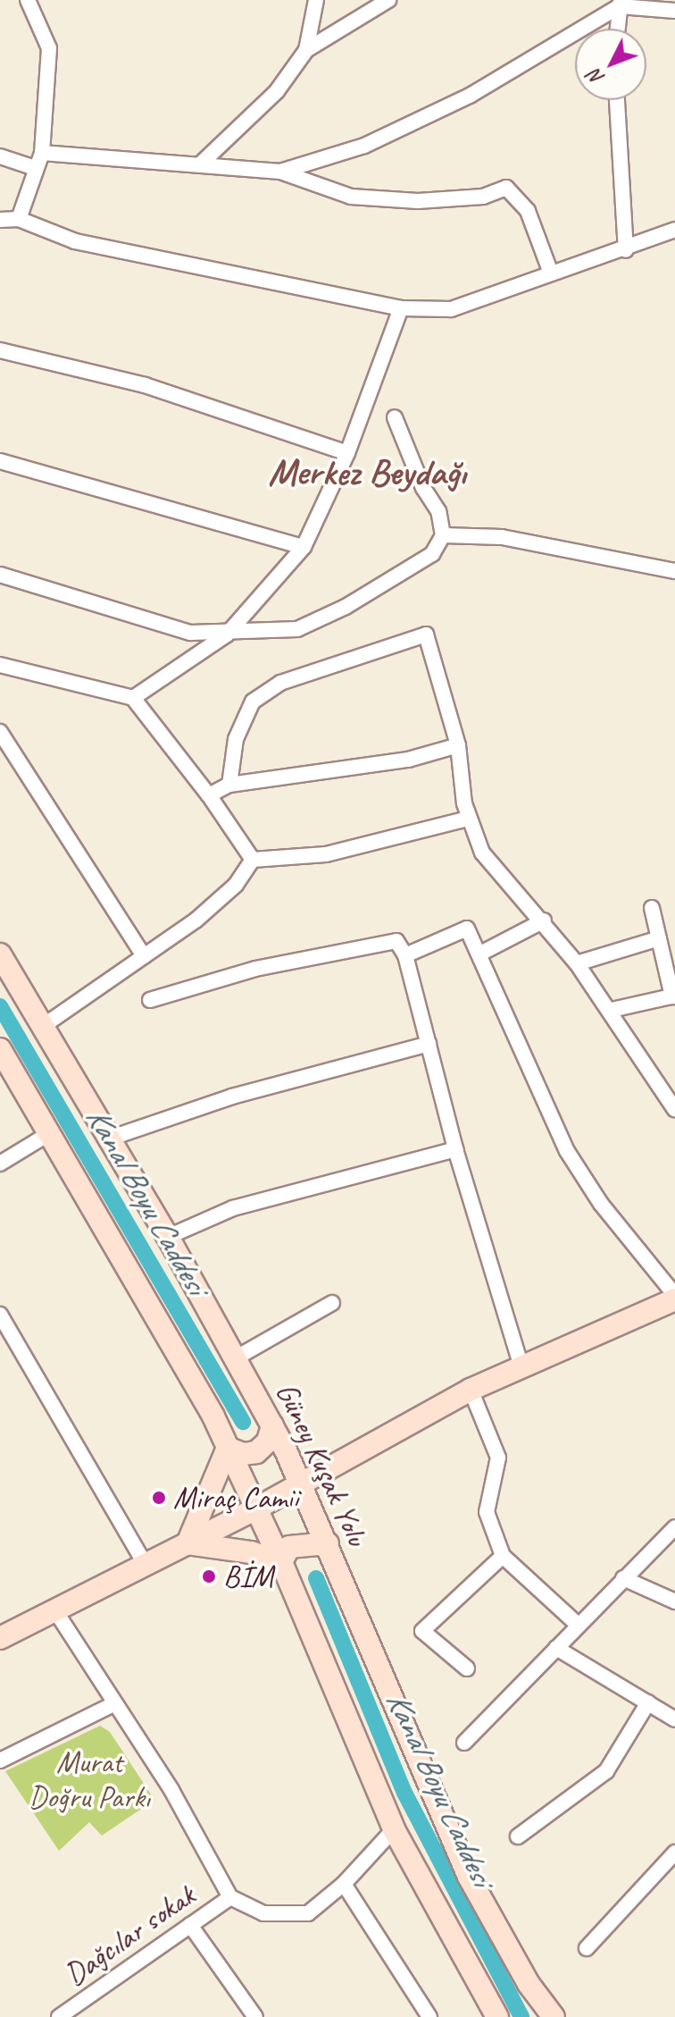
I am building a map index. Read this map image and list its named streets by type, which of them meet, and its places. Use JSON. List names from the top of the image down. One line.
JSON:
{"streets":{"main road":["Güney Kuşak Yolu"],"street":["Dağcılar sokak"]},"districts":["Merkez Beydağı"],"water":["Kanal Boyu Caddesi"],"parks":["Murat Doğru Parkı"],"places":["Miraç Camii","BİM"],"north":"bottom left"}
